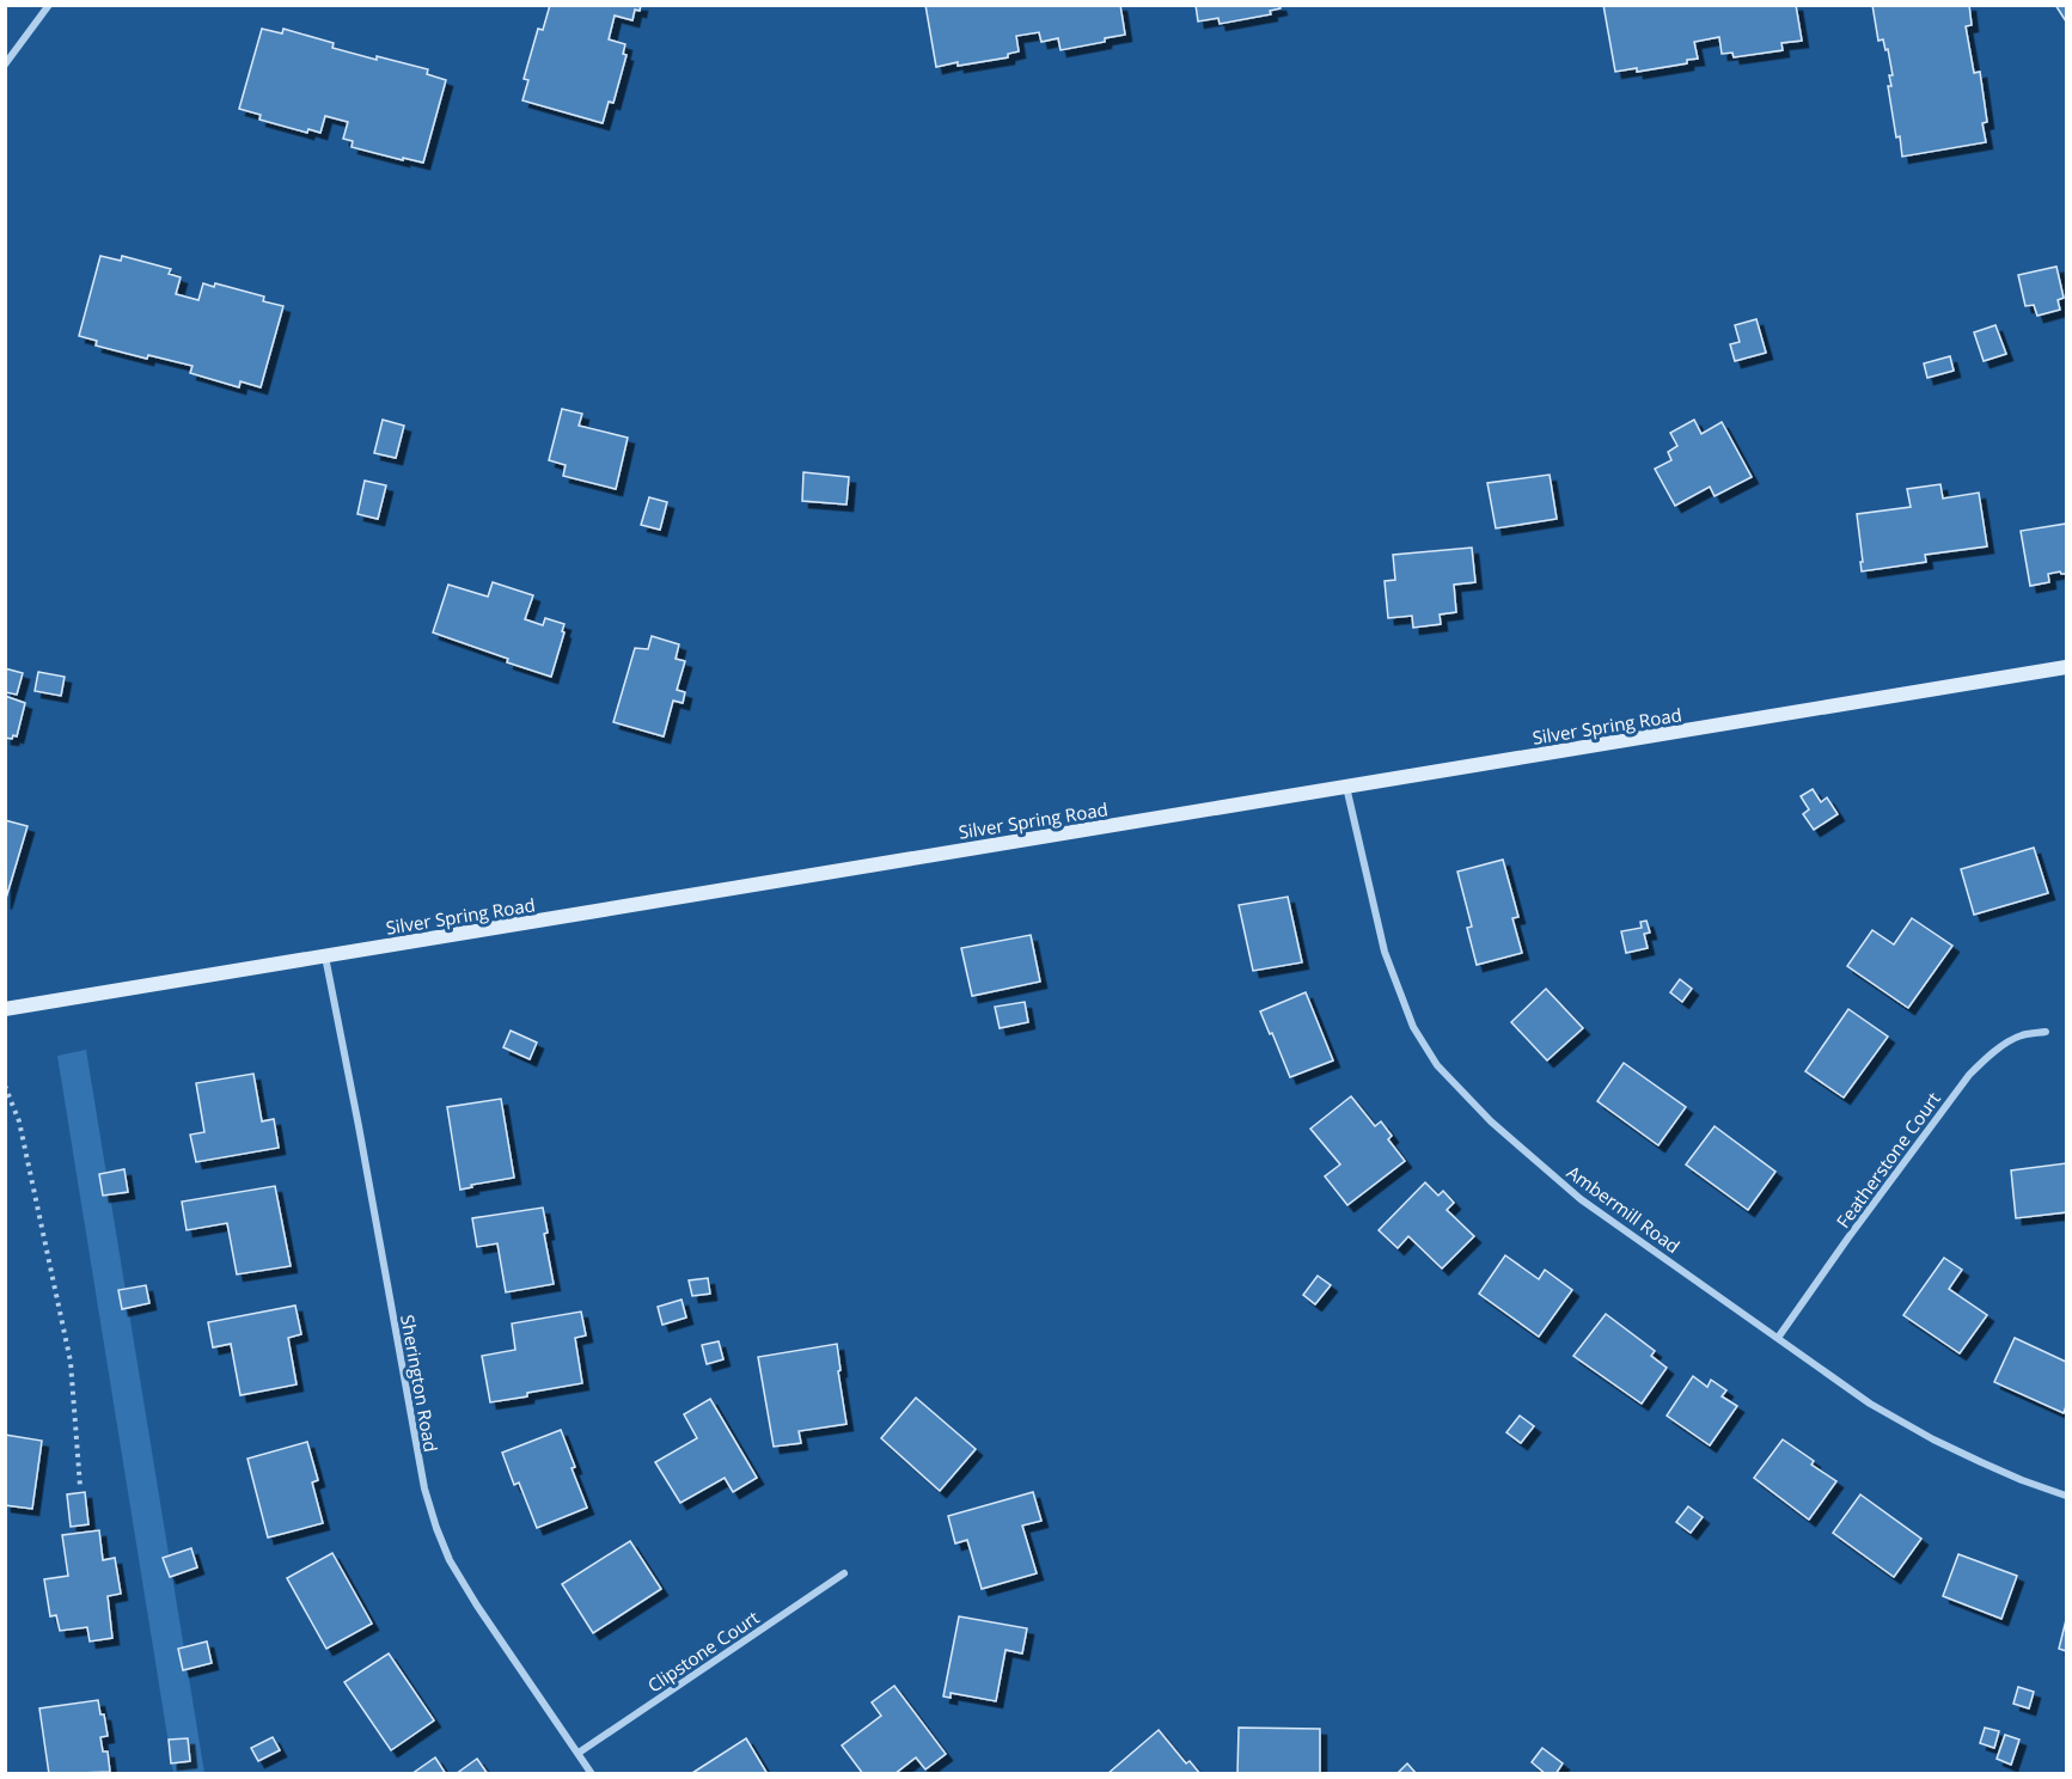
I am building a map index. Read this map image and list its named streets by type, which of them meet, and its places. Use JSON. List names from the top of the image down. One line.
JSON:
{"streets":{"main road":["Silver Spring Road"],"street":["Featherstone Court","Ambermill Road","Sherington Road","Clipstone Court"]},"crossings":[["Silver Spring Road","Ambermill Road"],["Silver Spring Road","Sherington Road"],["Featherstone Court","Ambermill Road"],["Sherington Road","Clipstone Court"]]}
